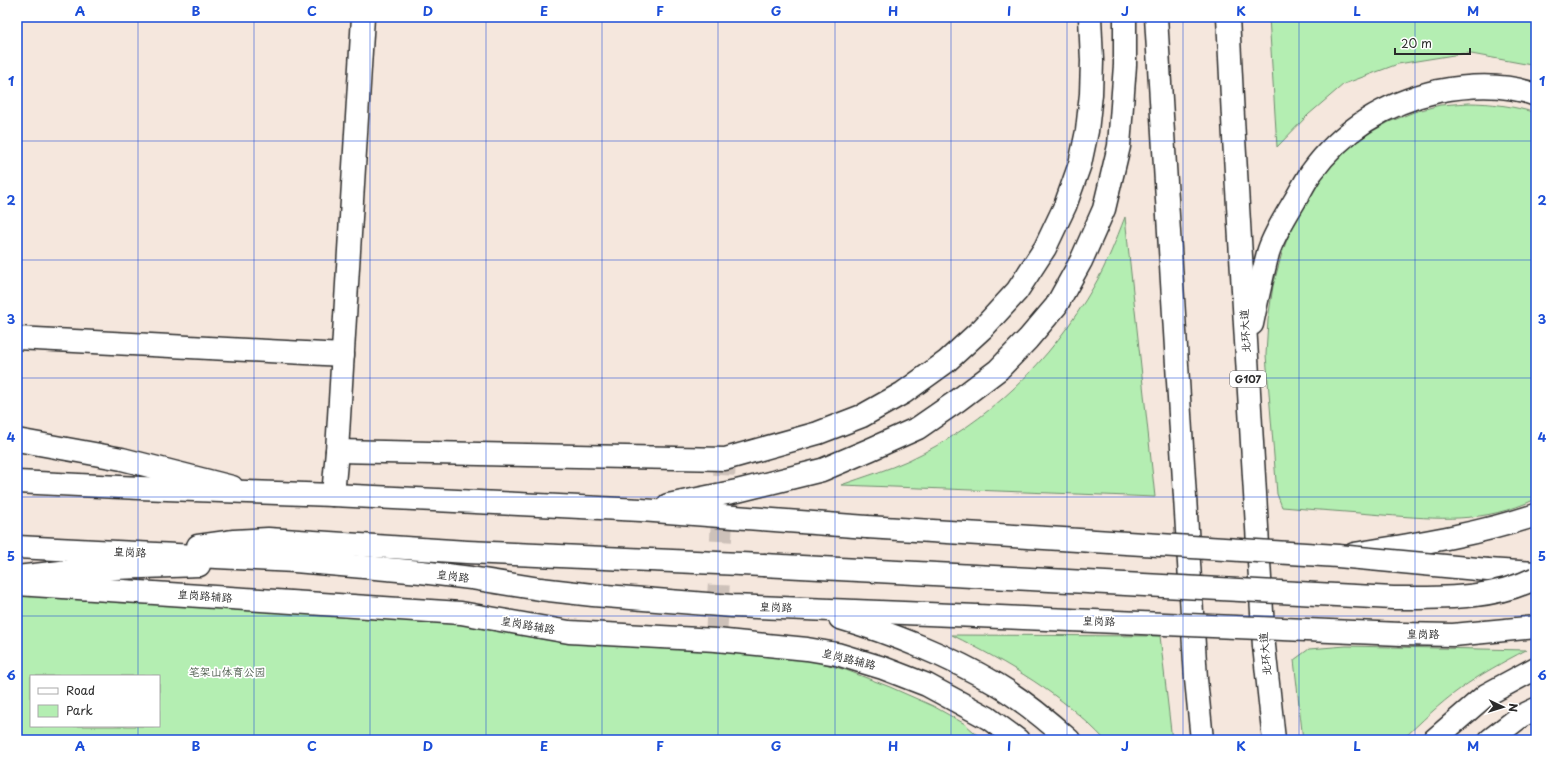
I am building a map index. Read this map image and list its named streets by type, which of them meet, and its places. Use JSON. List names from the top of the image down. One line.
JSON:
{"streets":{"main road":["北环大道","G107","皇岗路","皇岗路辅路"]},"parks":["笔架山体育公园"],"legend":["Road","Park"],"scale_bar":"20 m","north":"right","grid":{"columns":["A","B","C","D","E","F","G","H","I","J","K","L","M"],"rows":["1","2","3","4","5","6"]}}
